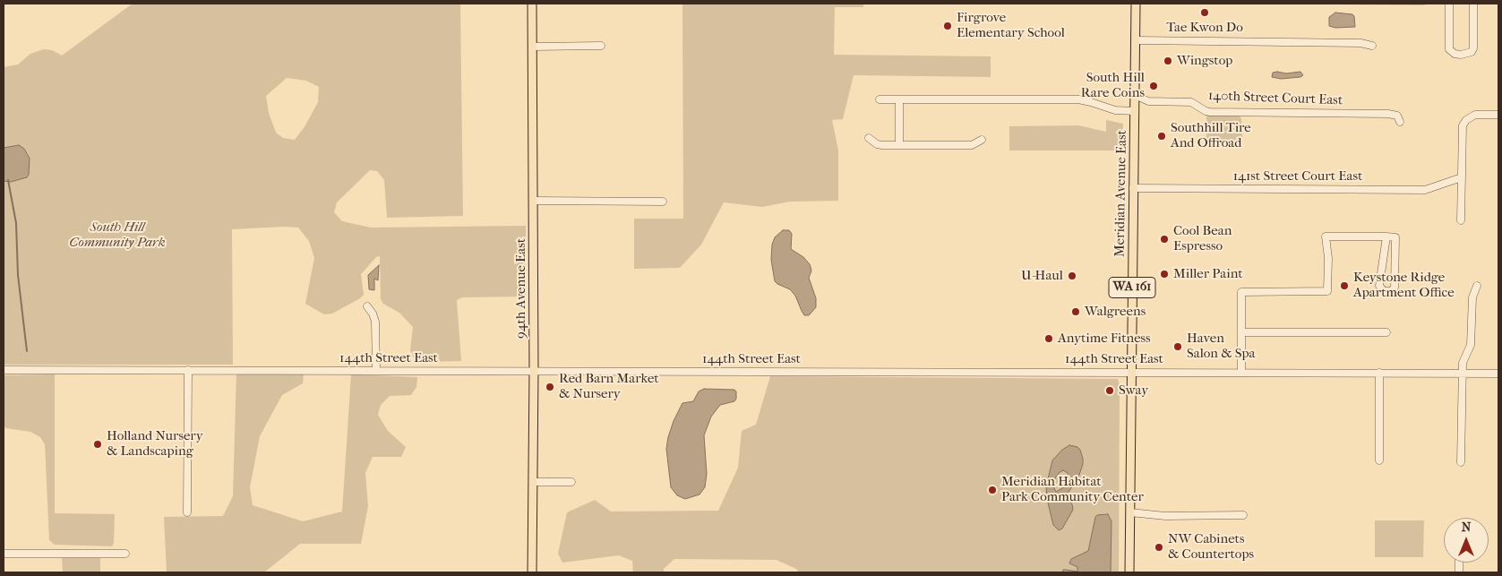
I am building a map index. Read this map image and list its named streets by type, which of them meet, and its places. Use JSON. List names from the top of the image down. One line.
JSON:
{"streets":{"main road":["Meridian Avenue East","WA 161","94th Avenue East"],"street":["140th Street Court East","141st Street Court East","144th Street East"]},"crossings":[["140th Street Court East","Meridian Avenue East"],["141st Street Court East","Meridian Avenue East"],["Meridian Avenue East","144th Street East"],["94th Avenue East","144th Street East"]],"parks":["South Hill Community Park"],"places":["Tae Kwon Do","Firgrove Elementary School","Wingstop","South Hill Rare Coins","Southhill Tire And Offroad","Cool Bean Espresso","Miller Paint","U-Haul","Keystone Ridge Apartment Office","Walgreens","Anytime Fitness","Haven Salon & Spa","Red Barn Market & Nursery","Sway","Holland Nursery & Landscaping","Meridian Habitat Park Community Center","NW Cabinets & Countertops"],"north":"top"}
